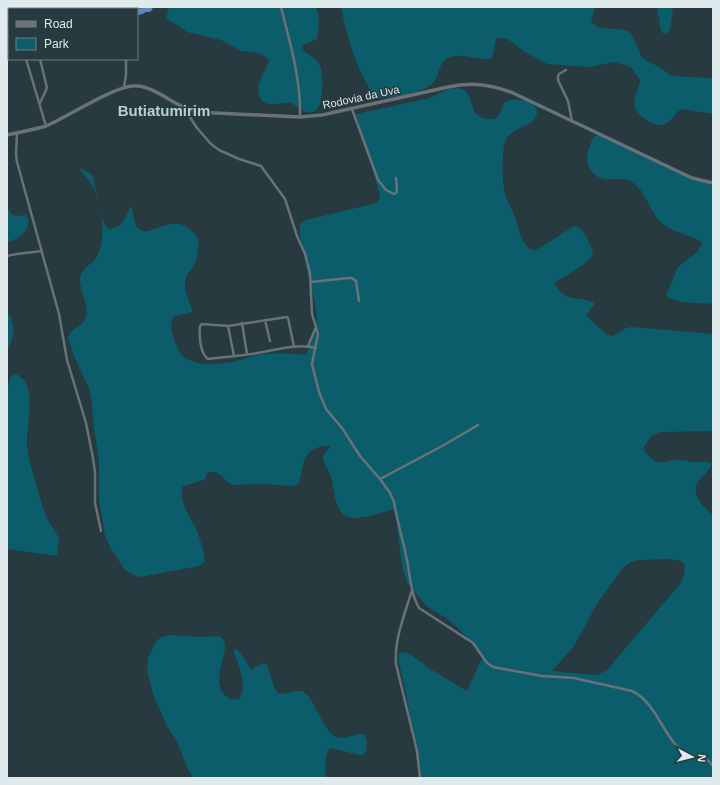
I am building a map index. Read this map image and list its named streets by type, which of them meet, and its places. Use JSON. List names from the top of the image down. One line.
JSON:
{"streets":{"street":["Rodovia da Uva"]},"districts":["Butiatumirim"],"legend":["Road","Park"],"north":"right"}
